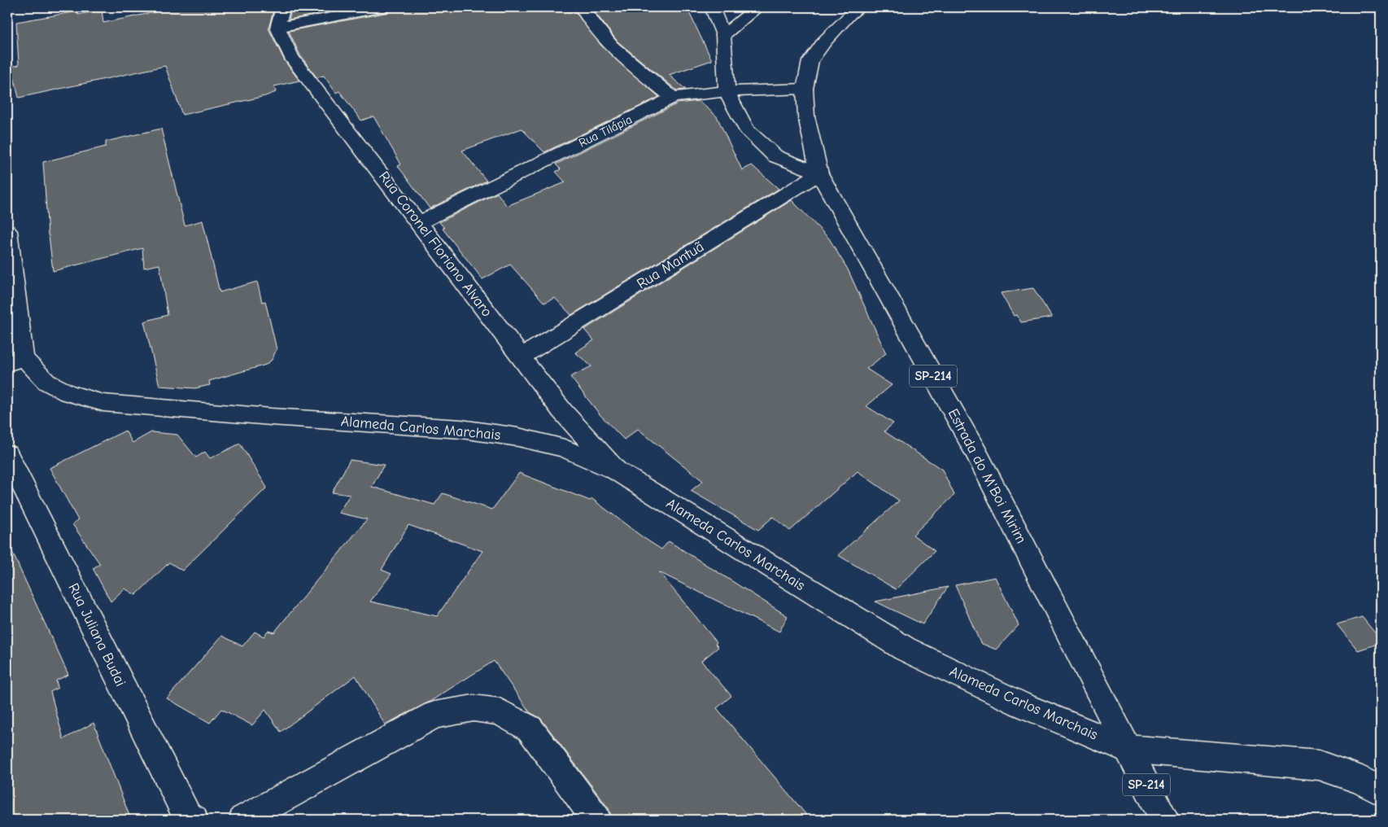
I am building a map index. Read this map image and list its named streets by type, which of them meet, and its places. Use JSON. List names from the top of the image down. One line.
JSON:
{"streets":{"street":["Rua Tilápia","Rua Coronel Floriano Alvaro","Rua Mantuã","SP-214","Alameda Carlos Marchais","Estrada do M'Boi Mirim","Rua Juliana Budai"]},"crossings":[["Rua Tilápia","Rua Coronel Floriano Alvaro"],["Rua Tilápia","Estrada do M'Boi Mirim"],["Rua Coronel Floriano Alvaro","Rua Mantuã"],["Rua Coronel Floriano Alvaro","Alameda Carlos Marchais"],["Rua Mantuã","Estrada do M'Boi Mirim"],["Alameda Carlos Marchais","Estrada do M'Boi Mirim"]]}
